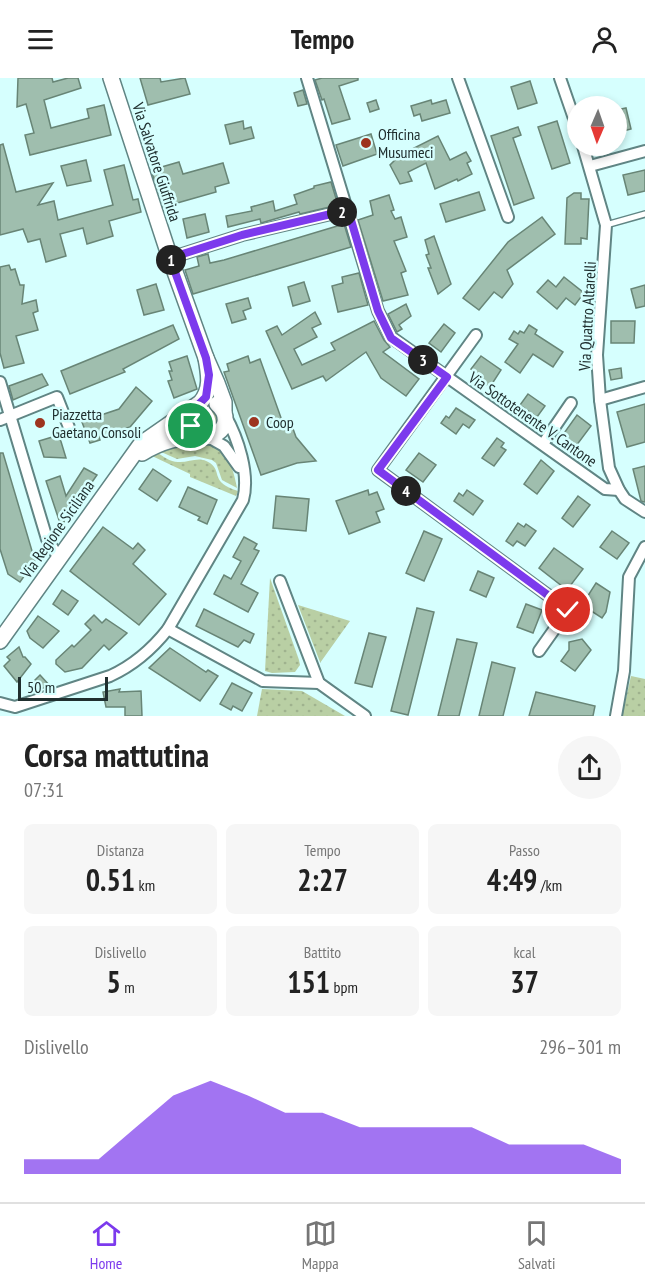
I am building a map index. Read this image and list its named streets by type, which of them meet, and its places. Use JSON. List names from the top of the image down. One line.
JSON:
{"streets":{"main road":["Via Salvatore Giuffrida","Via Regione Siciliana"],"street":["Via Quattro Altarelli","Via Sottotenente V. Cantone"]},"crossings":[["Via Quattro Altarelli","Via Sottotenente V. Cantone"]],"places":["Officina Musumeci","Coop","Piazzetta Gaetano Consoli"],"scale_bar":"50 m","north":"bottom","page":{"header":"Tempo","pins":["2","1","3","4"],"scale":"50 m","heading":["Corsa mattutina","07:31"],"stats":[["Distanza","0.51 km"],["Tempo","2:27"],["Passo","4:49 /km"],["Dislivello","5 m"],["Battito","151 bpm"],["kcal","37"]],"chart":["Dislivello","296–301 m"],"tabs":["Home","Mappa","Salvati"]}}
